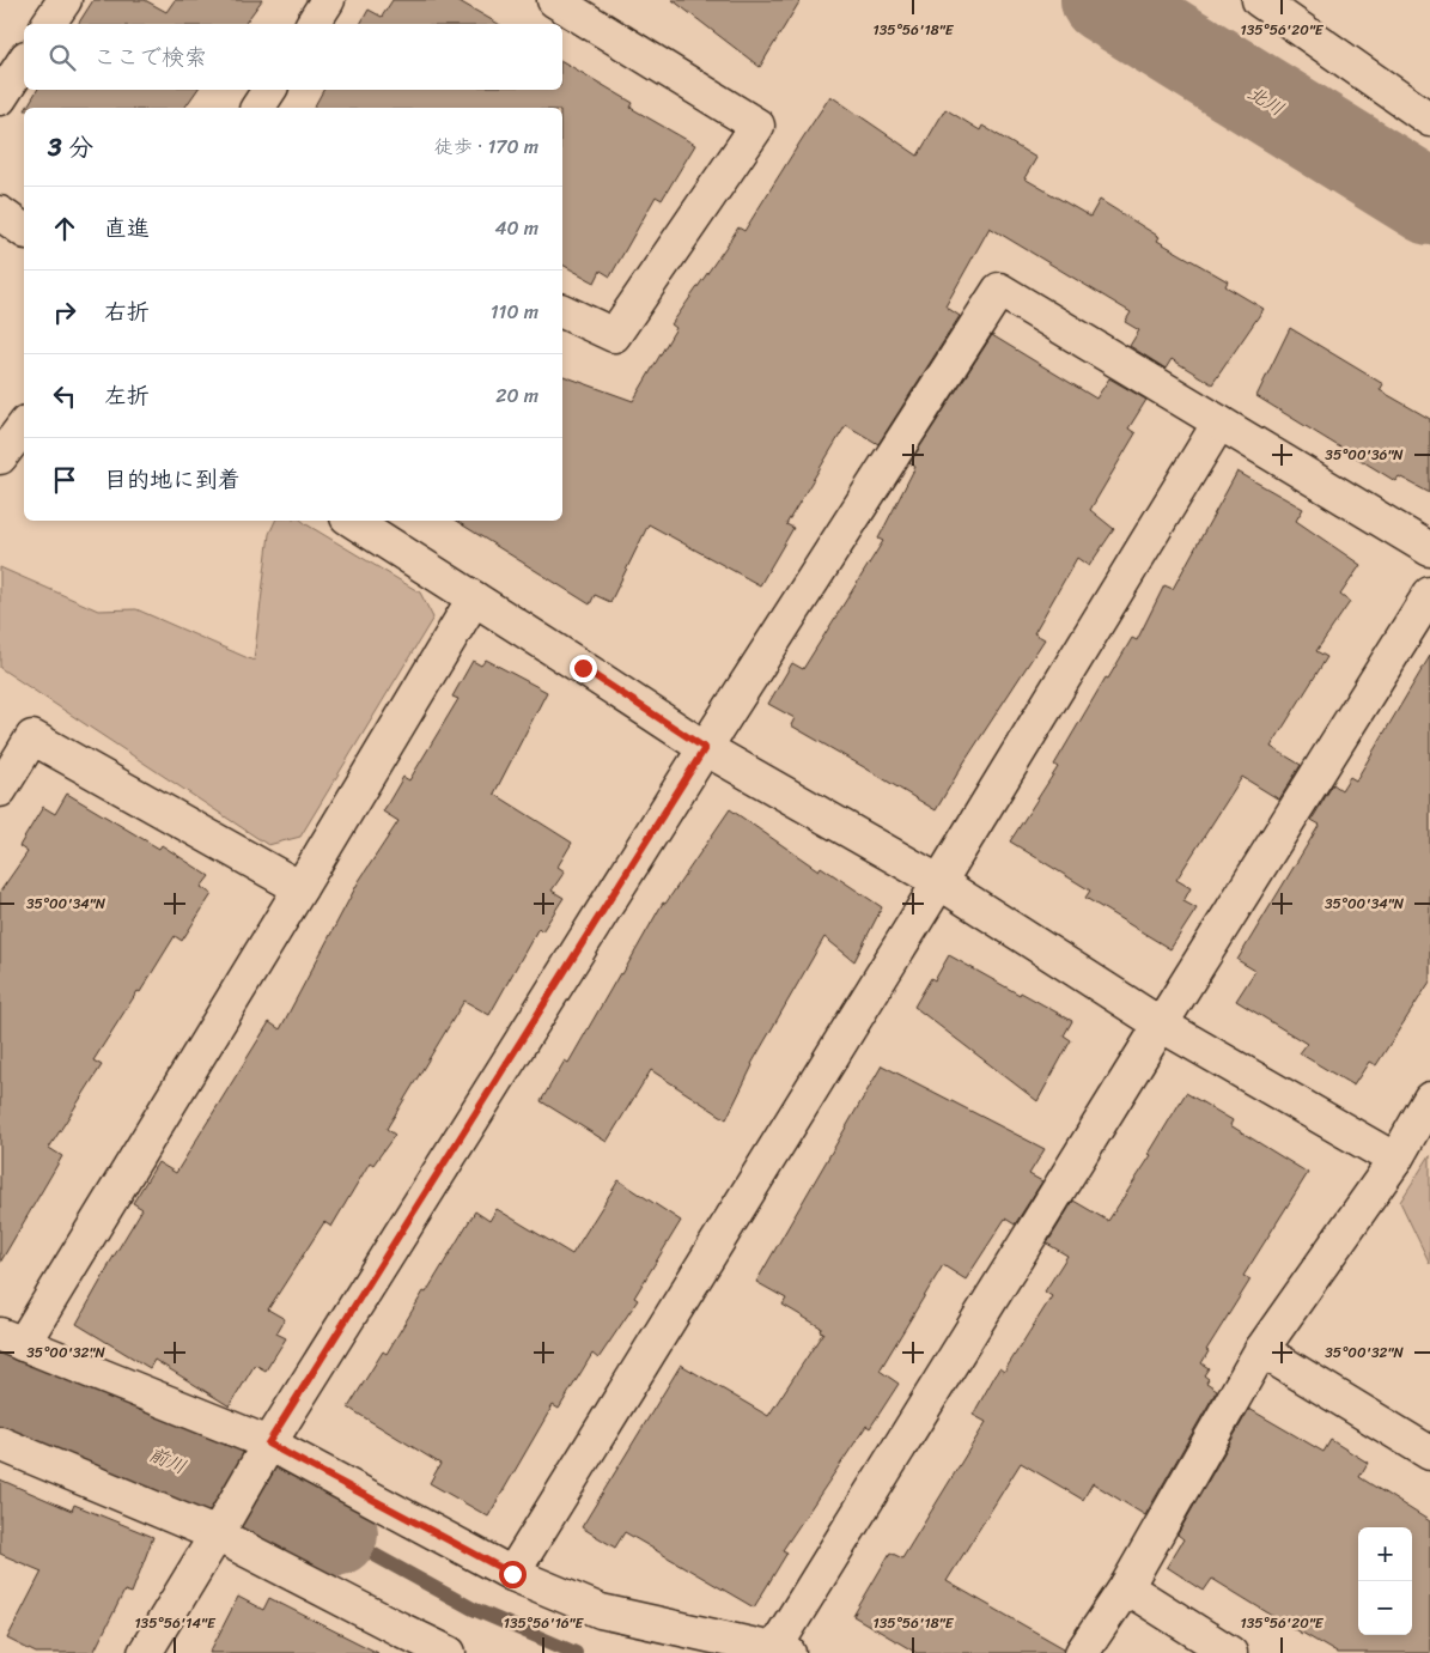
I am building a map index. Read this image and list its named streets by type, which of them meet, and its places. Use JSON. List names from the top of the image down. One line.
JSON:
{"water":["北川","前川"],"page":{"search":"ここで検索","heading":["3 分","徒歩 · 170 m"],"list":[["直進","40 m"],["右折","110 m"],["左折","20 m"],"目的地に到着"],"map_buttons":["+","−"]},"coordinates":["135°56'18\"E","135°56'20\"E","35°00'36\"N","35°00'34\"N","35°00'32\"N","135°56'14\"E","135°56'16\"E"]}
